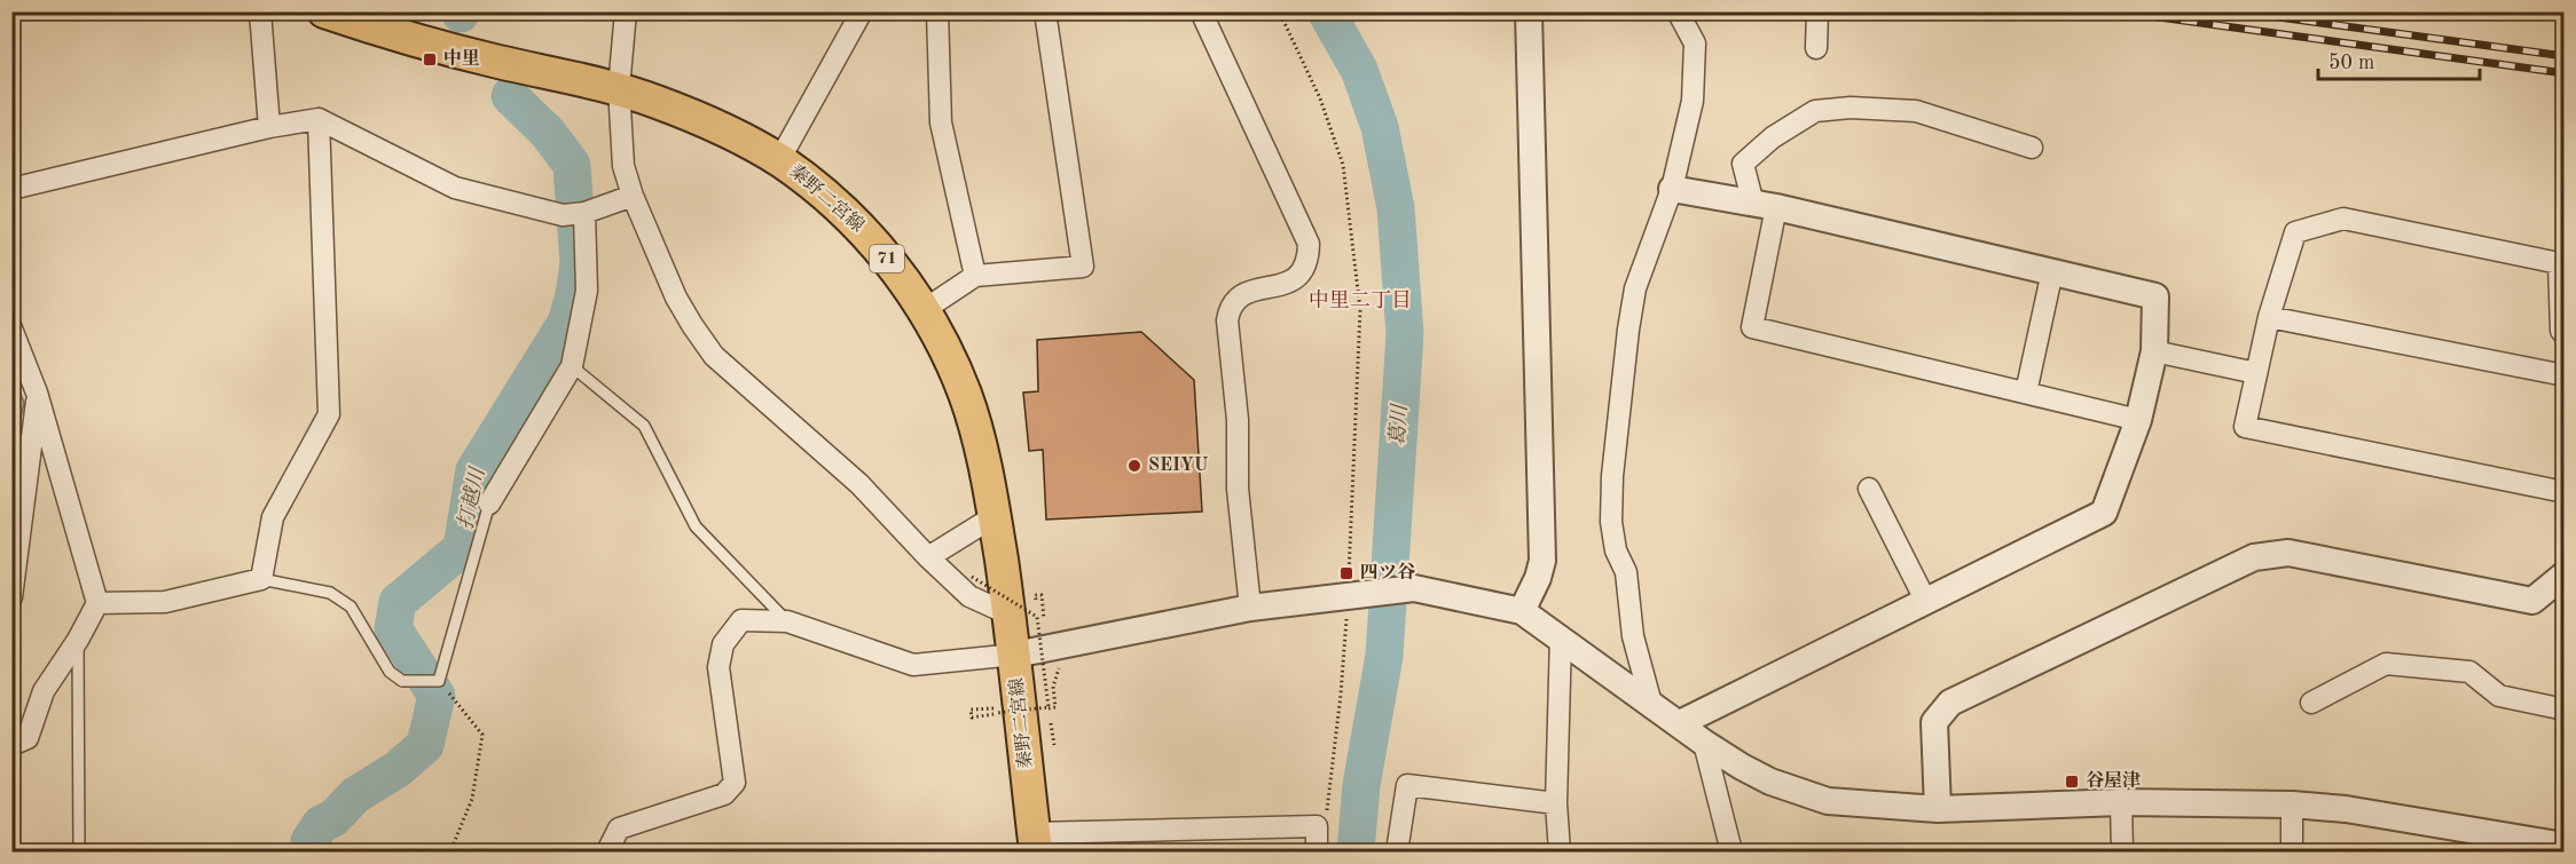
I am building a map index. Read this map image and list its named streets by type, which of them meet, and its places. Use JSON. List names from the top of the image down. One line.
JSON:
{"streets":{"main road":["秦野二宮線","71"]},"districts":["中里二丁目"],"water":["葛川","打越川"],"places":{"transit":["中里","四ツ谷","谷屋津"],"other":["SEIYU"]},"scale_bar":"50 m"}
